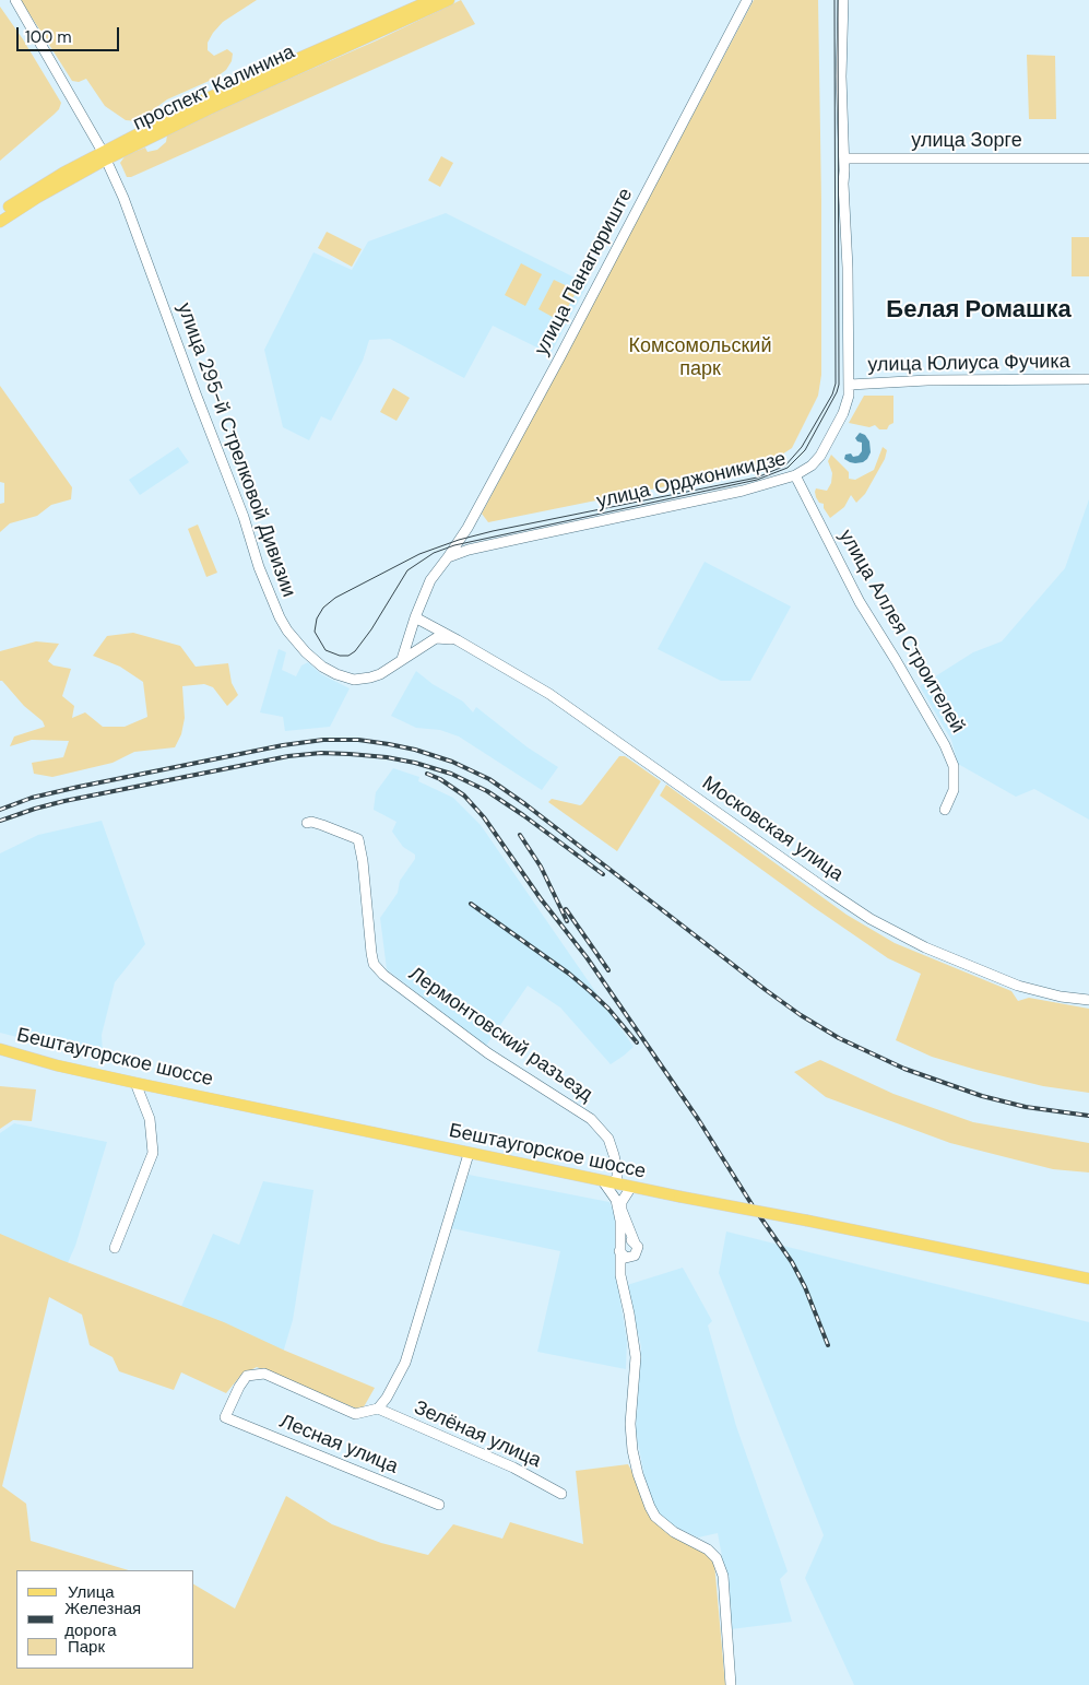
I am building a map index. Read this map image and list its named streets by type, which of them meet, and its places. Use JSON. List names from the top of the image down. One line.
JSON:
{"streets":{"main road":["проспект Калинина","Бештаугорское шоссе"],"street":["улица Зорге","улица Панагюриште","улица Юлиуса Фучика","улица 295-й Стрелковой Дивизии","улица Орджоникидзе","улица Аллея Строителей","Московская улица","Лермонтовский разъезд","Зелёная улица","Лесная улица"]},"crossings":[["проспект Калинина","улица 295-й Стрелковой Дивизии"],["улица Зорге","улица Орджоникидзе"],["улица Панагюриште","улица Орджоникидзе"],["улица Юлиуса Фучика","улица Орджоникидзе"],["улица Орджоникидзе","улица Аллея Строителей"],["Лермонтовский разъезд","Бештаугорское шоссе"],["Зелёная улица","Лесная улица"]],"districts":["Белая Ромашка"],"parks":["Комсомольский парк"],"legend":["Улица","Железная дорога","Парк"],"scale_bar":"100 m"}
